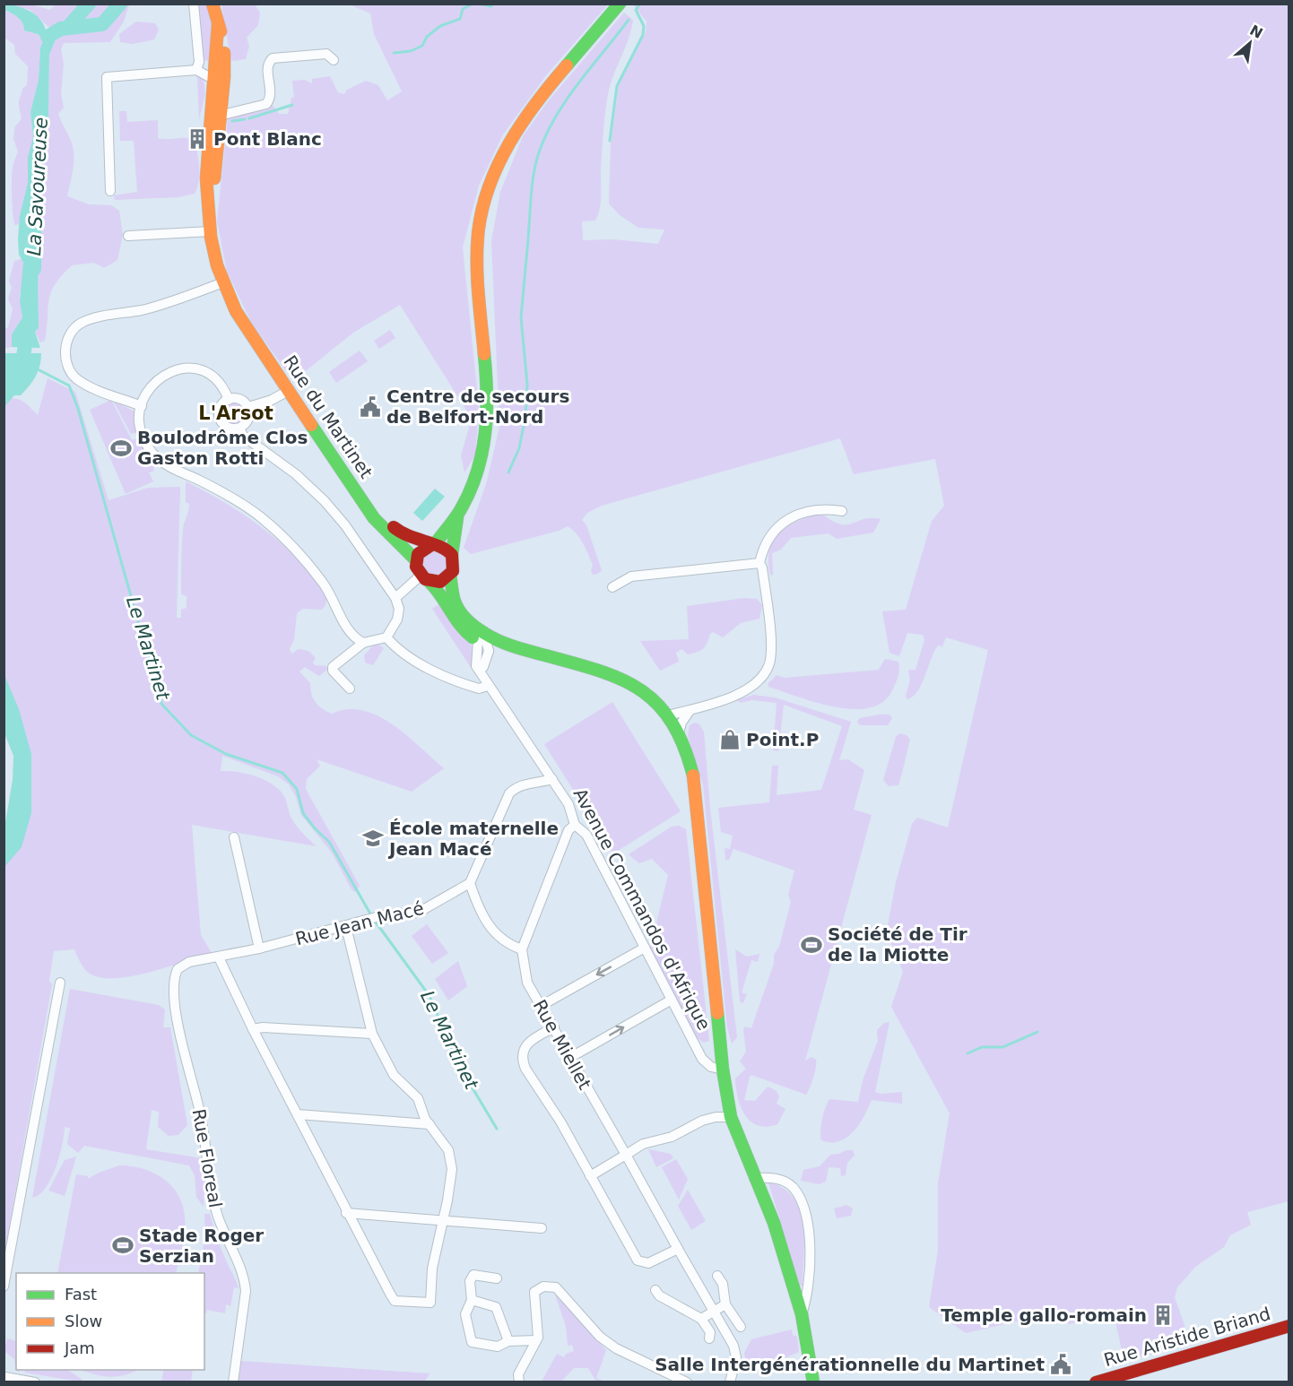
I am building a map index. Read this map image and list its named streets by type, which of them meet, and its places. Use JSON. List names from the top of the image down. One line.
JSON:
{"streets":{"main road":["Rue du Martinet","Rue Aristide Briand"],"street":["Avenue Commandos d'Afrique","Rue Jean Macé","Rue Miellet","Rue Floreal"]},"crossings":[["Rue Jean Macé","Rue Floreal"]],"districts":["L'Arsot"],"water":["La Savoureuse","Le Martinet"],"places":{"building":["Pont Blanc","Temple gallo-romain"],"public building":["Centre de secours de Belfort-Nord","Salle Intergénérationnelle du Martinet"],"sports":["Boulodrôme Clos Gaston Rotti","Société de Tir de la Miotte","Stade Roger Serzian"],"shop":["Point.P"],"school or university":["École maternelle Jean Macé"]},"legend":["Fast","Slow","Jam"],"north":"top right"}
